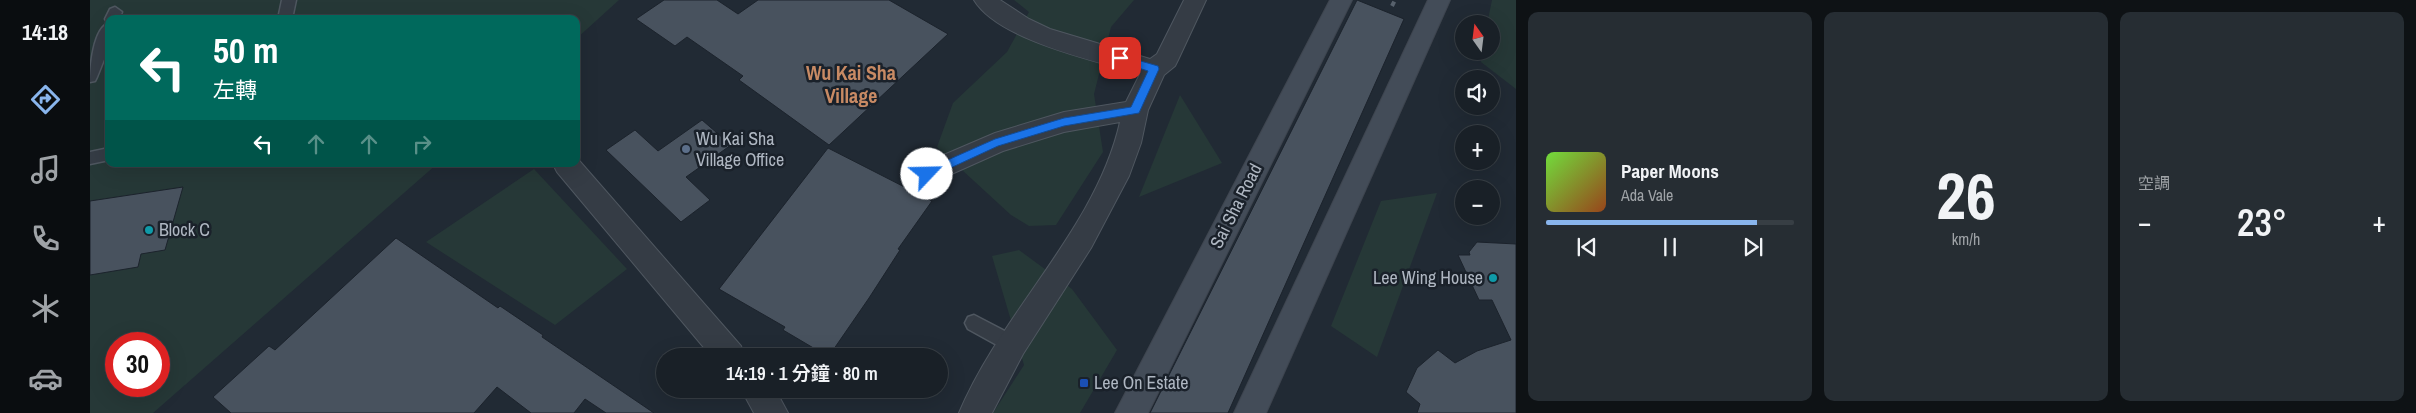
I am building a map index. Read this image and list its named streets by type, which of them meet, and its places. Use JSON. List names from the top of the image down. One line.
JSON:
{"streets":{"main road":["Sai Sha Road"]},"districts":["Wu Kai Sha Village"],"places":{"other":["Wu Kai Sha Village Office","Block C","Lee Wing House"],"transit":["Lee On Estate"]},"north":"top","page":{"tabs":"14:18","tile":[["26","km/h"],"空調"],"map_buttons":["+","−"],"turn":["50 m","左轉"],"song":["Paper Moons","Ada Vale"],"heat":["−","23°","+"],"limit":"30","trip":"14:19 · 1 分鐘 · 80 m"}}
